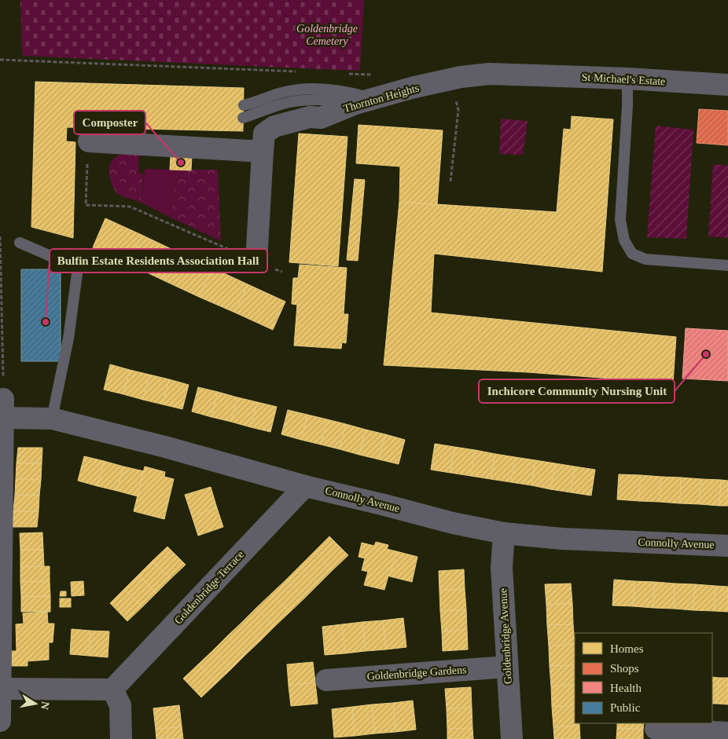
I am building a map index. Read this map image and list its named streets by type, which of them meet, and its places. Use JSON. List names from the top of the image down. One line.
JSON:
{"streets":{"street":["St Michael's Estate","Thornton Heights","Connolly Avenue","Goldenbridge Terrace","Goldenbridge Avenue","Goldenbridge Gardens"]},"crossings":[["St Michael's Estate","Thornton Heights"],["Connolly Avenue","Goldenbridge Terrace"],["Connolly Avenue","Goldenbridge Avenue"],["Goldenbridge Avenue","Goldenbridge Gardens"]],"parks":["Goldenbridge Cemetery"],"places":["Composter","Bulfin Estate Residents Association Hall","Inchicore Community Nursing Unit"],"legend":["Homes","Shops","Health","Public"],"north":"right"}
